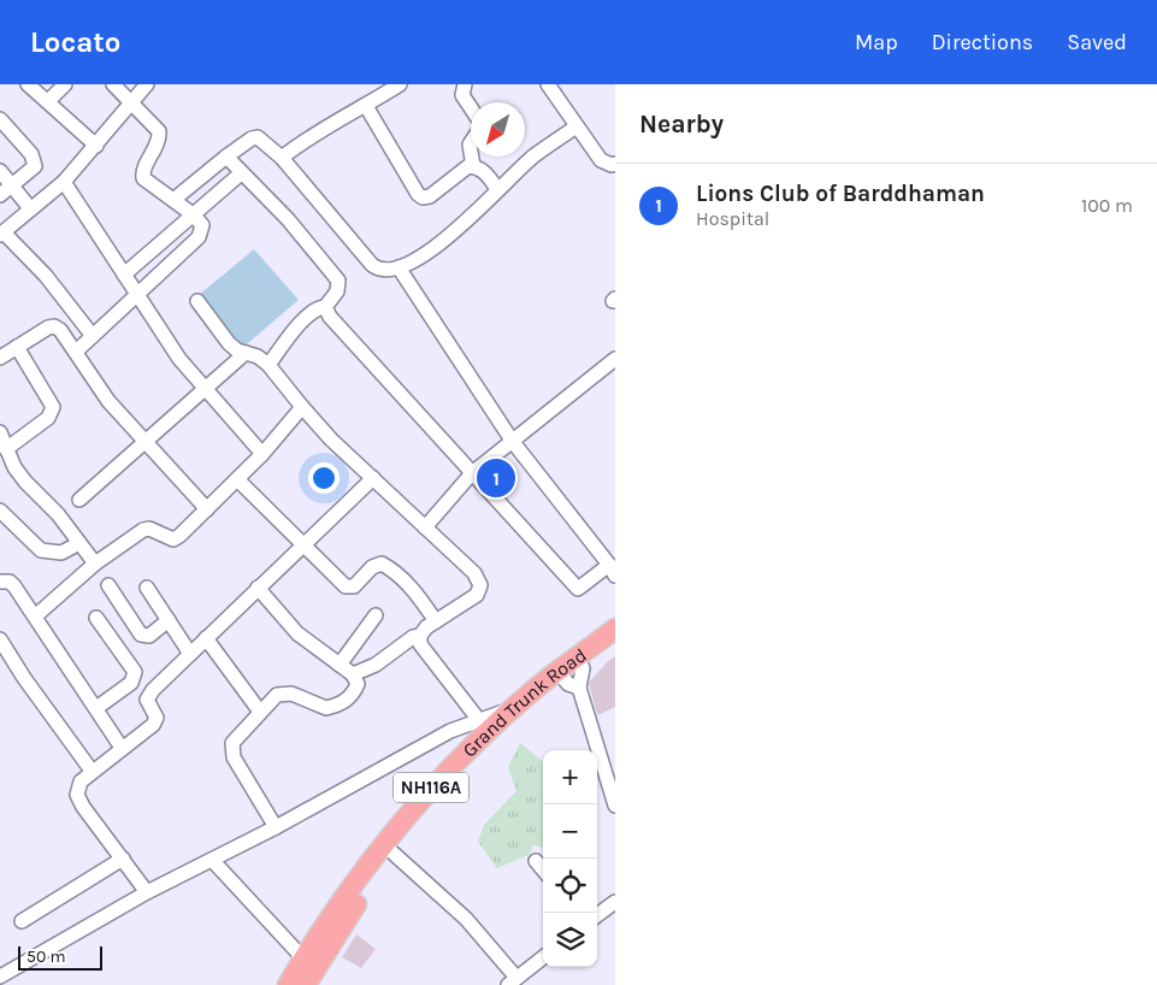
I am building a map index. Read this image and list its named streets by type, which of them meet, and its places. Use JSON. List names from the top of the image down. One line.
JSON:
{"streets":{"highway":["Grand Trunk Road","NH116A"]},"scale_bar":"50 m","north":"bottom left","page":{"header":"Locato","nav":["Map","Directions","Saved"],"heading":"Nearby","list":[{"mark":"1","name":"Lions Club of Barddhaman","note":"Hospital","value":"100 m"}],"pins":"1","map_buttons":["+","−"],"scale":"50 m"}}
